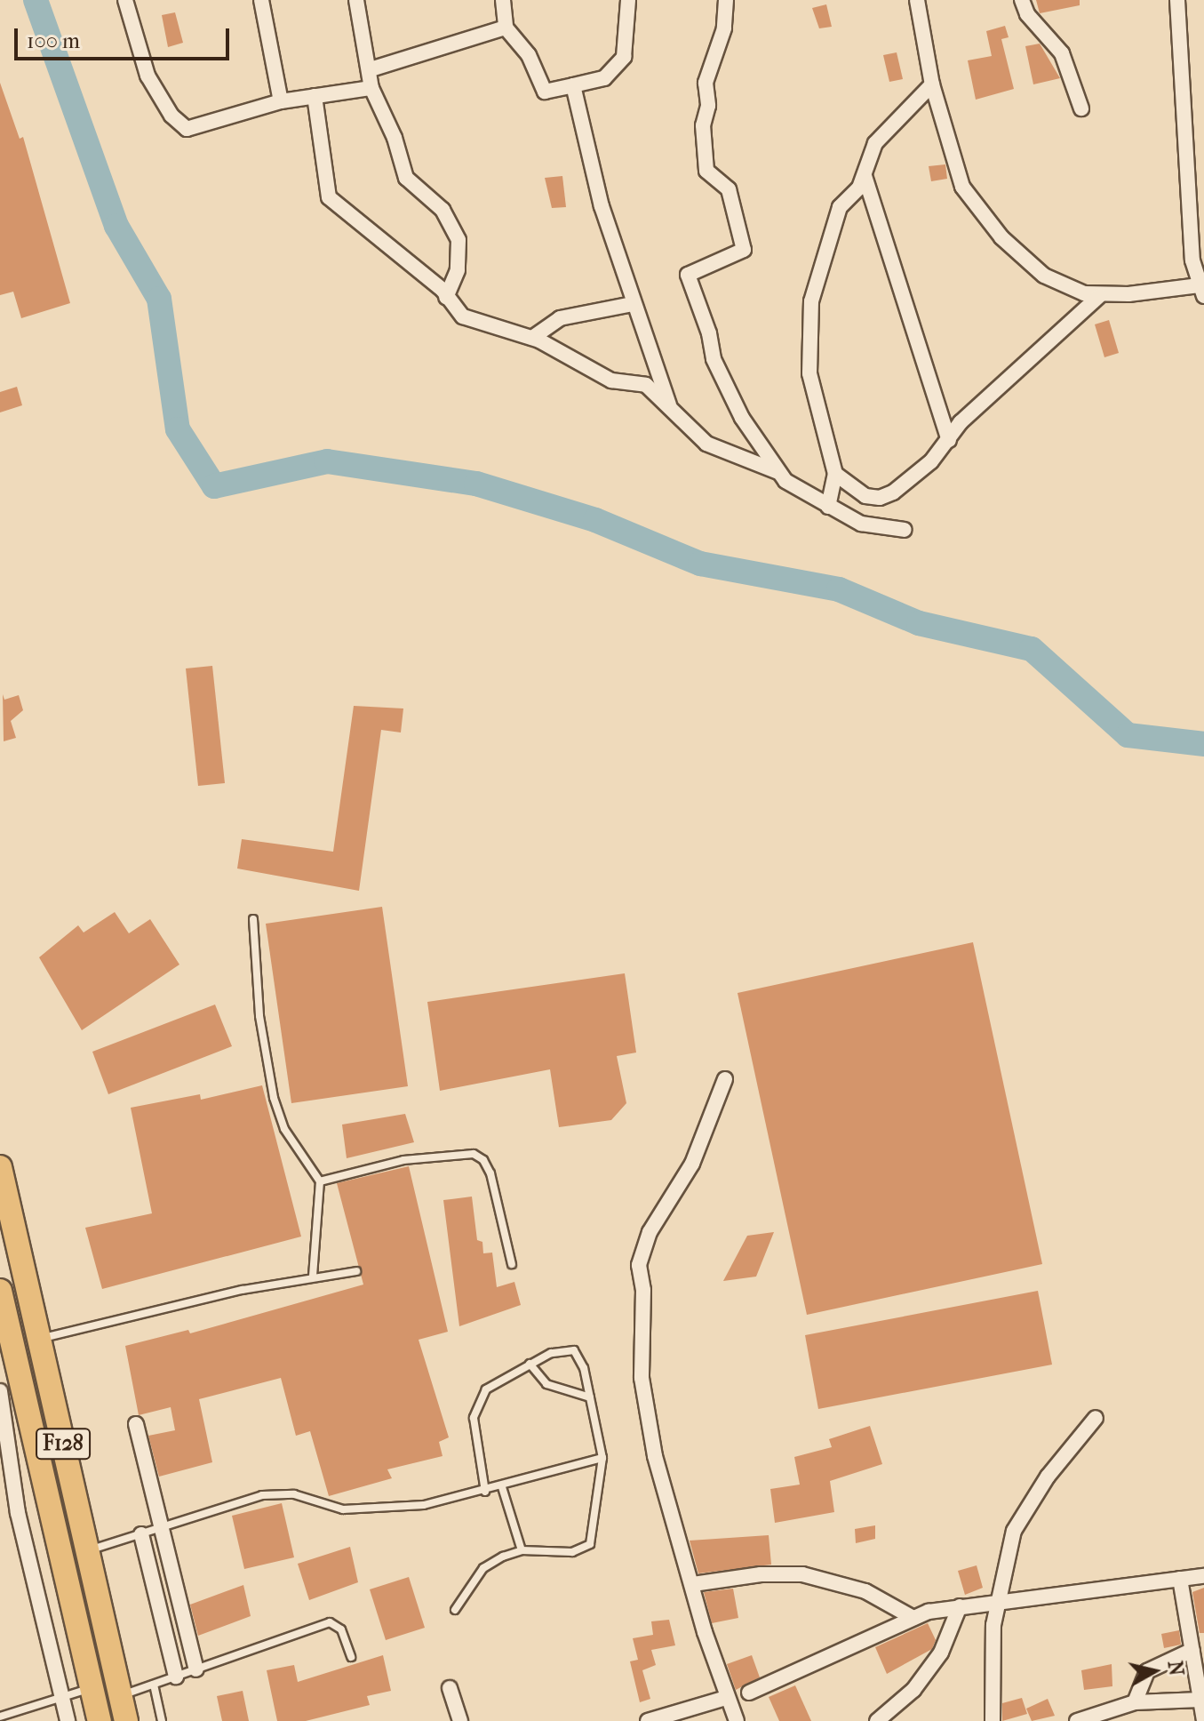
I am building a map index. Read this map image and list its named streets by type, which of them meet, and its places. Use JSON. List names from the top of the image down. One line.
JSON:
{"streets":{"main road":["F128"]},"scale_bar":"100 m","north":"right"}
